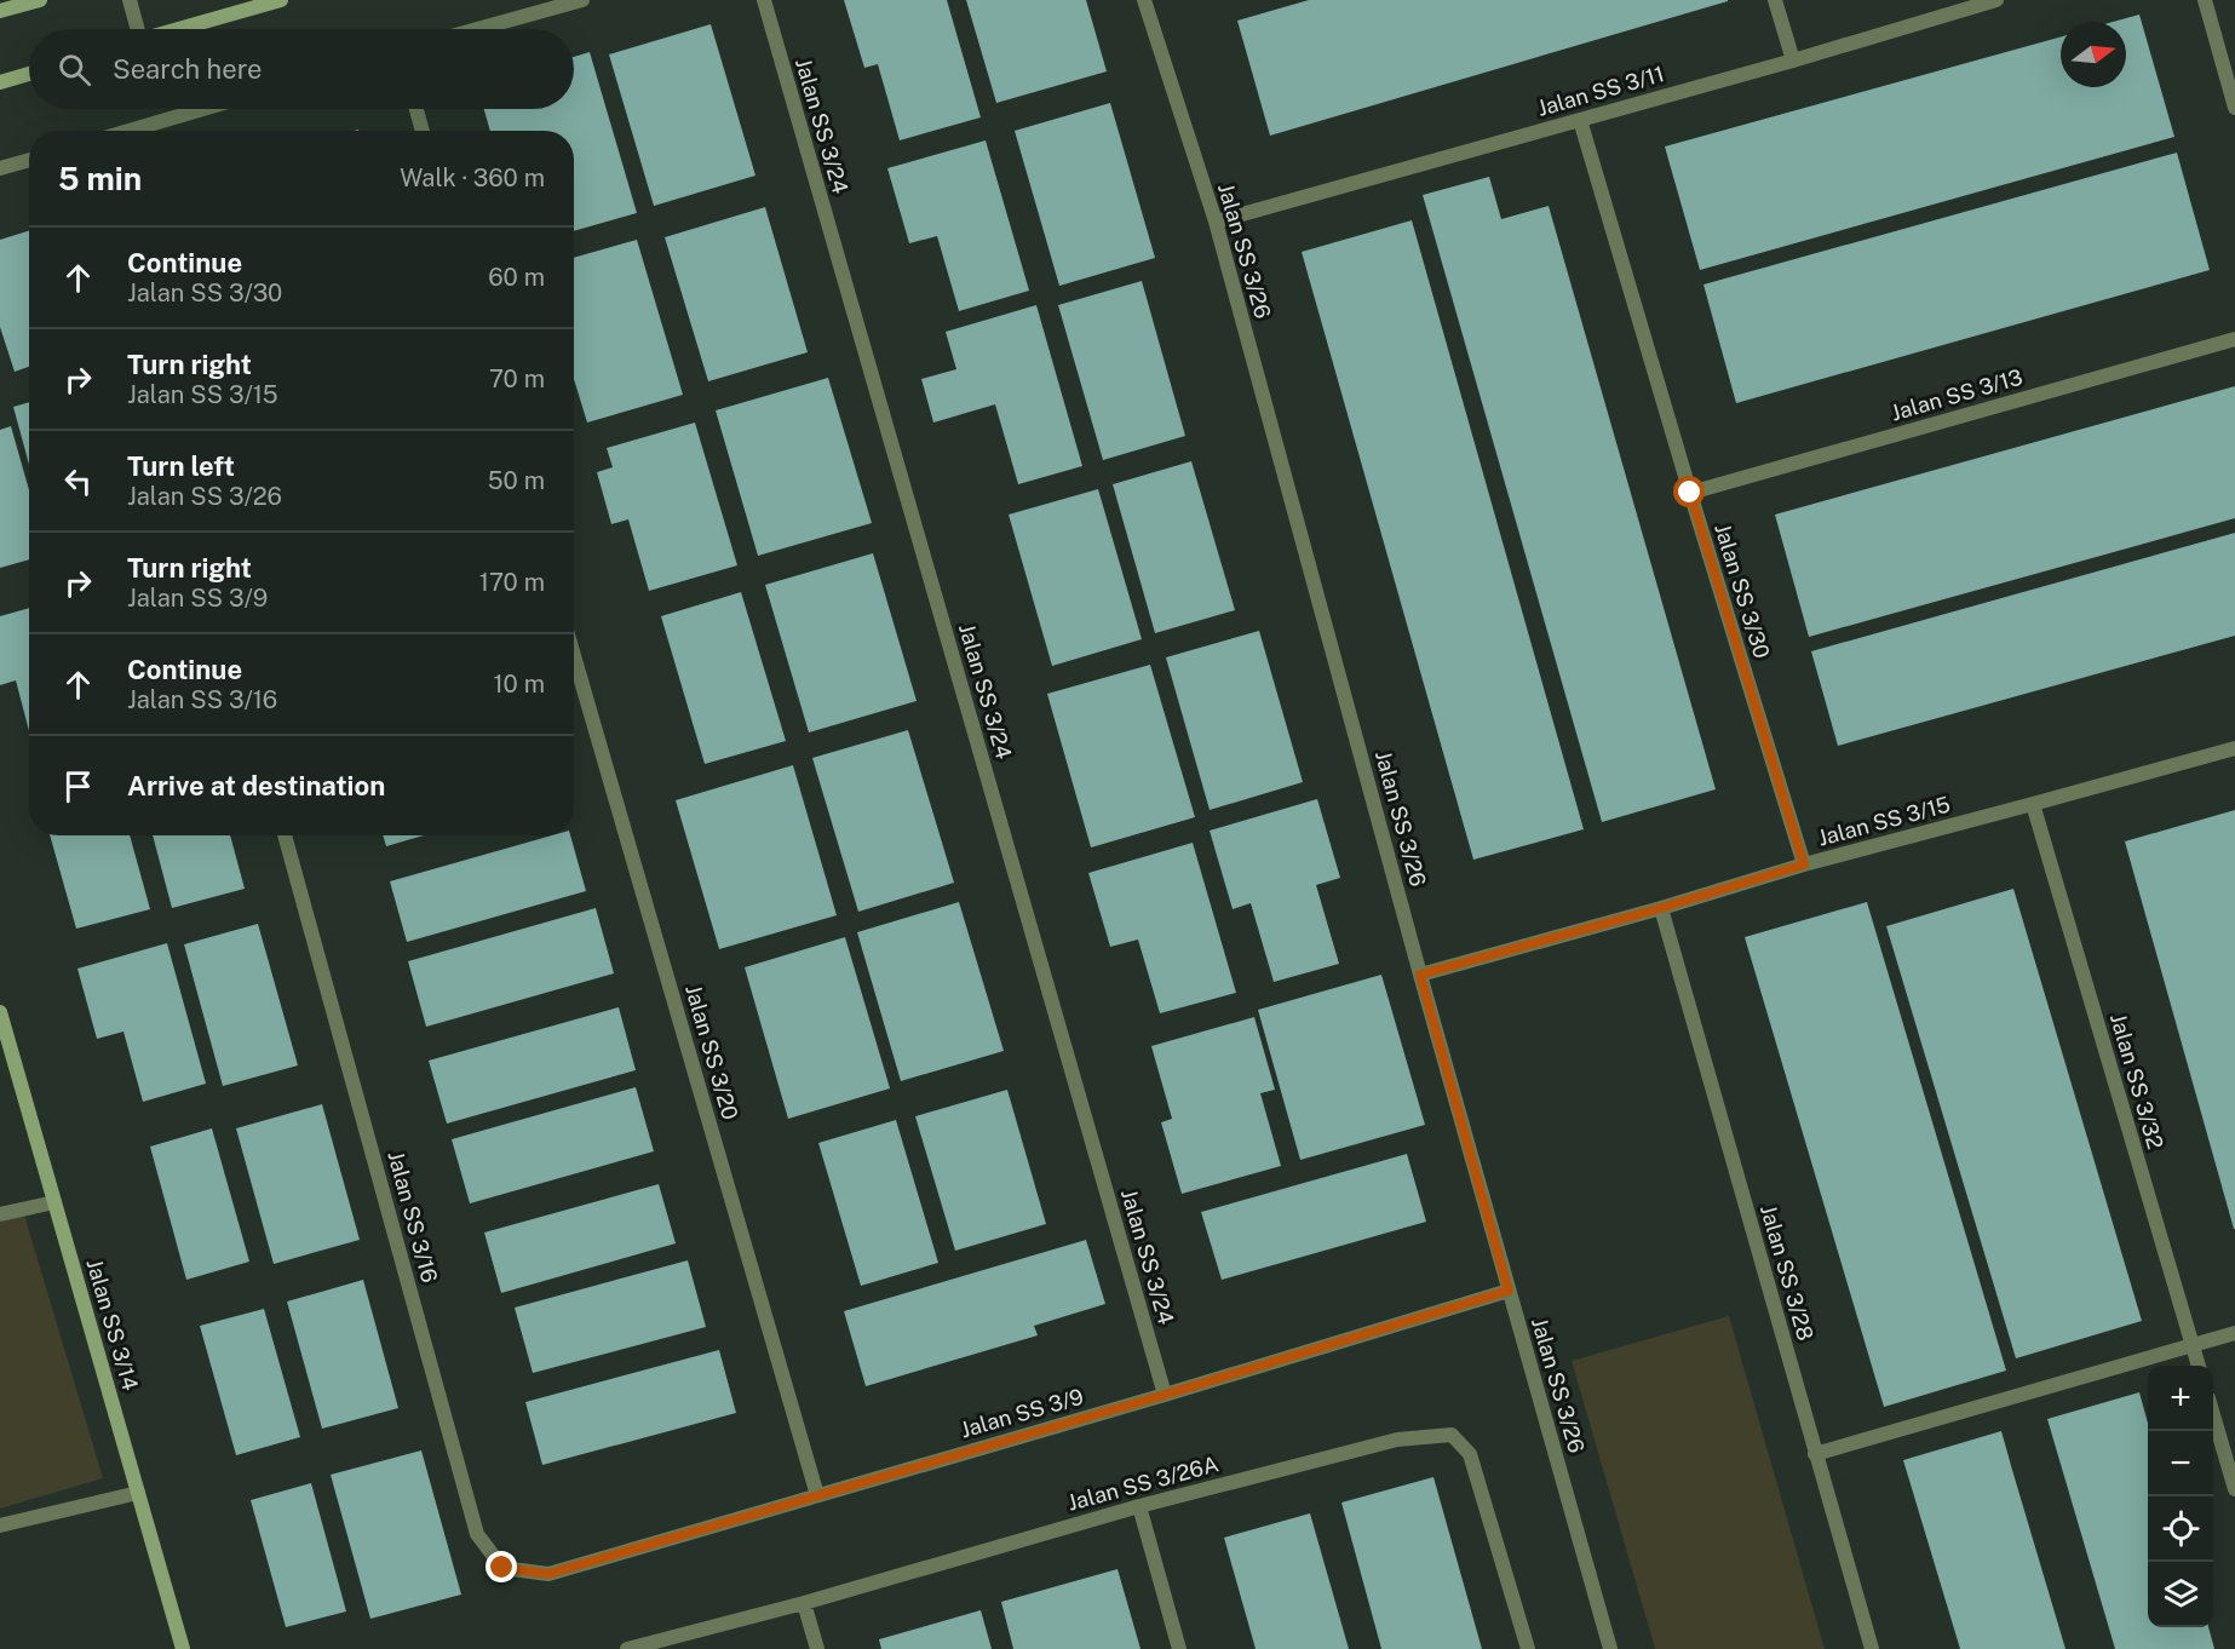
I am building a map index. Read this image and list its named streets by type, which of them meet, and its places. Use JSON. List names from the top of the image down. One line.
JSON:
{"streets":{"street":["Jalan SS 3/11","Jalan SS 3/24","Jalan SS 3/26","Jalan SS 3/13","Jalan SS 3/30","Jalan SS 3/15","Jalan SS 3/20","Jalan SS 3/32","Jalan SS 3/16","Jalan SS 3/28","Jalan SS 3/14","Jalan SS 3/9","Jalan SS 3/26A"]},"crossings":[["Jalan SS 3/11","Jalan SS 3/26"],["Jalan SS 3/11","Jalan SS 3/30"],["Jalan SS 3/24","Jalan SS 3/9"],["Jalan SS 3/26","Jalan SS 3/15"],["Jalan SS 3/26","Jalan SS 3/9"],["Jalan SS 3/13","Jalan SS 3/30"],["Jalan SS 3/30","Jalan SS 3/15"],["Jalan SS 3/15","Jalan SS 3/32"],["Jalan SS 3/15","Jalan SS 3/28"],["Jalan SS 3/20","Jalan SS 3/9"],["Jalan SS 3/16","Jalan SS 3/9"]],"north":"right","page":{"search":"Search here","heading":["5 min","Walk · 360 m"],"list":[["Continue","Jalan SS 3/30","60 m"],["Turn right","Jalan SS 3/15","70 m"],["Turn left","Jalan SS 3/26","50 m"],["Turn right","Jalan SS 3/9","170 m"],["Continue","Jalan SS 3/16","10 m"],"Arrive at destination"],"map_buttons":["+","−"]}}
